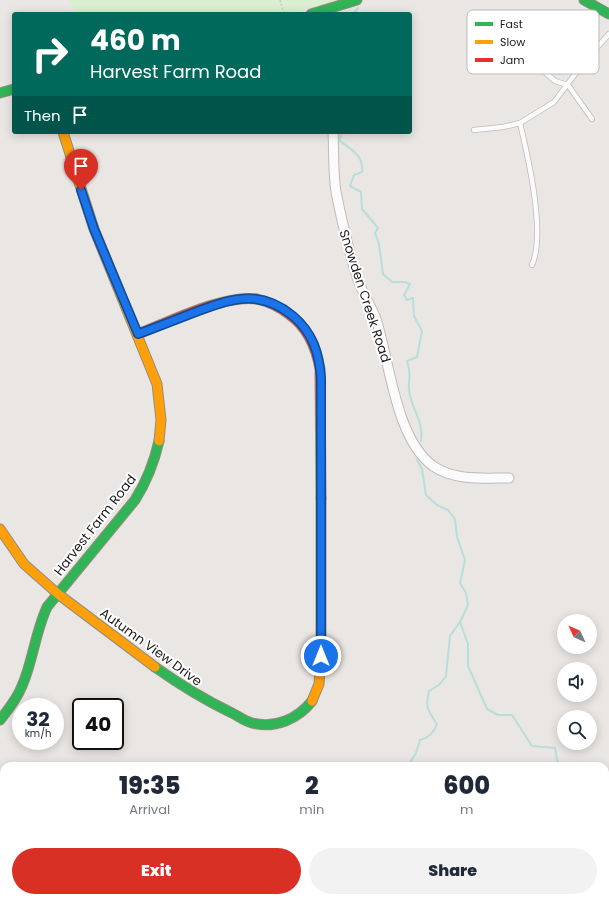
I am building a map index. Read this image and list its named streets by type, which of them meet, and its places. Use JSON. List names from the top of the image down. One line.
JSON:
{"streets":{"street":["Snowden Creek Road","Harvest Farm Road","Autumn View Drive"]},"crossings":[["Harvest Farm Road","Autumn View Drive"]],"legend":["Fast","Slow","Jam"],"north":"top left","page":{"turn":["460 m","Harvest Farm Road"],"then":"Then","speed":"32 km/h","limit":"40","eta":["19:35","Arrival","2","min","600","m"],"buttons":["Exit","Share"]}}
